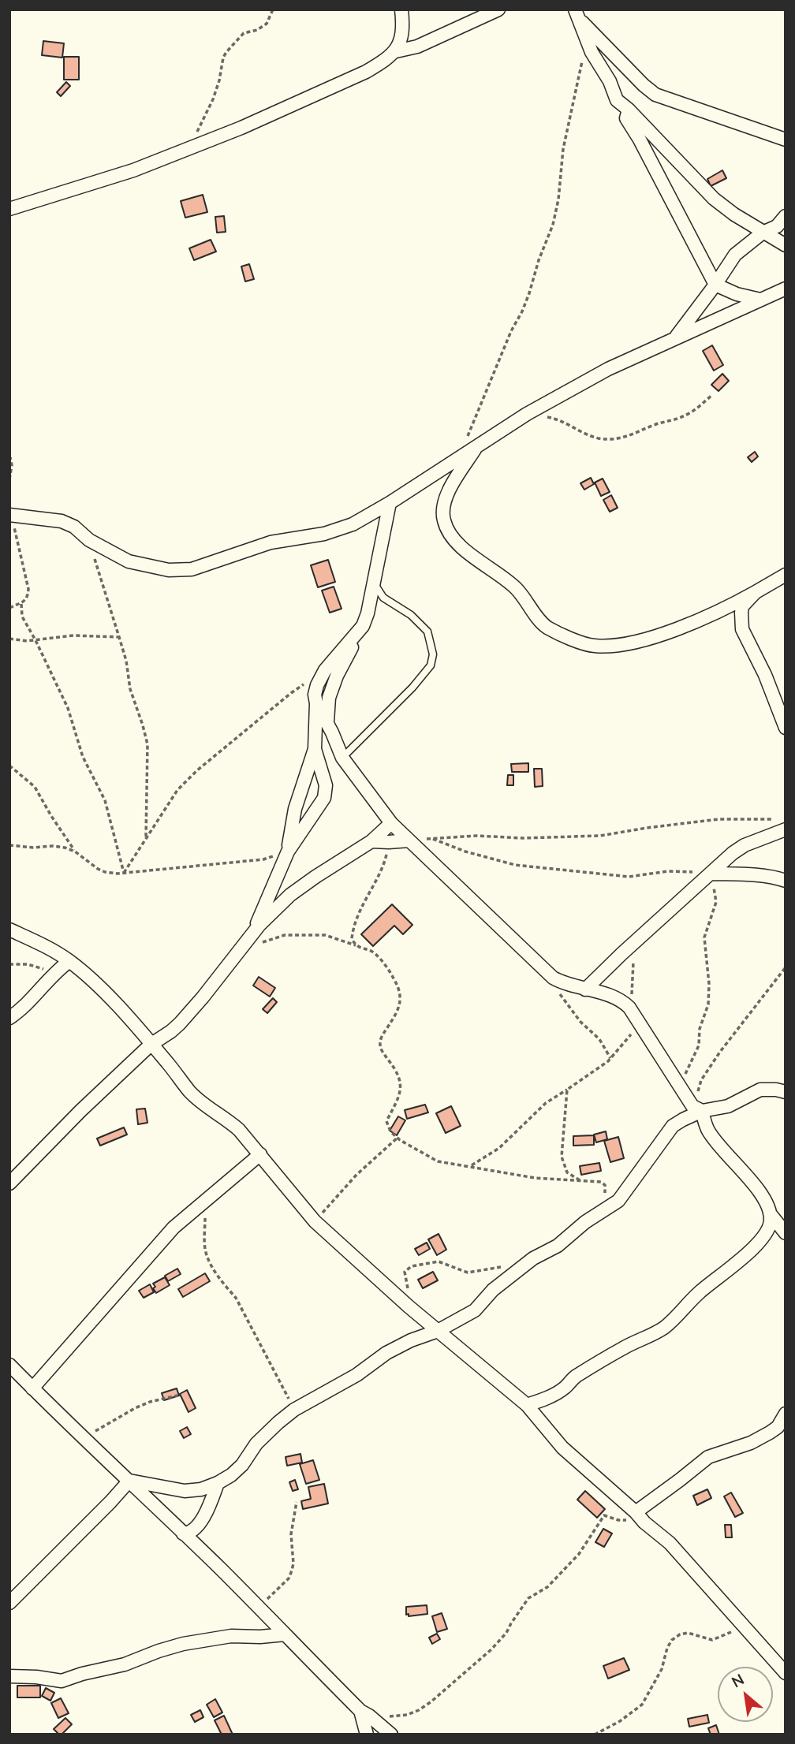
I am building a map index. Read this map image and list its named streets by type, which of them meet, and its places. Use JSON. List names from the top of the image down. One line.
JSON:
{"north":"top left"}
